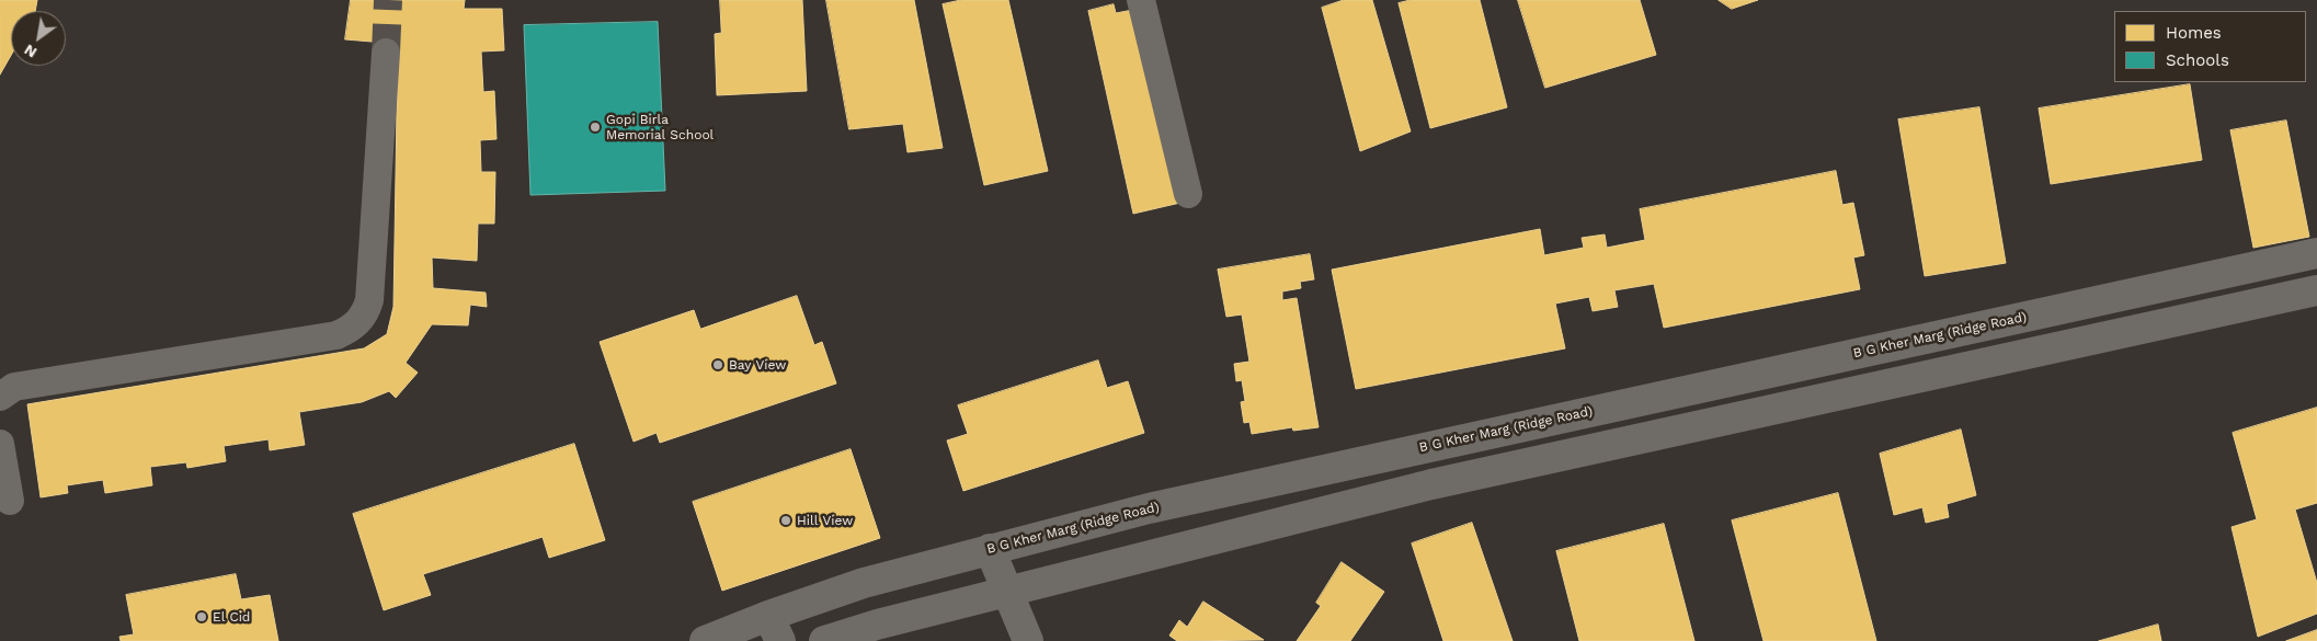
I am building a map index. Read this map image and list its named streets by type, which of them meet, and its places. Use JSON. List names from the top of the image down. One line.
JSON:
{"streets":{"street":["B G Kher Marg (Ridge Road)"]},"places":["Gopi Birla Memorial School","Bay View","Hill View","El Cid"],"legend":["Homes","Schools"],"north":"bottom left"}
